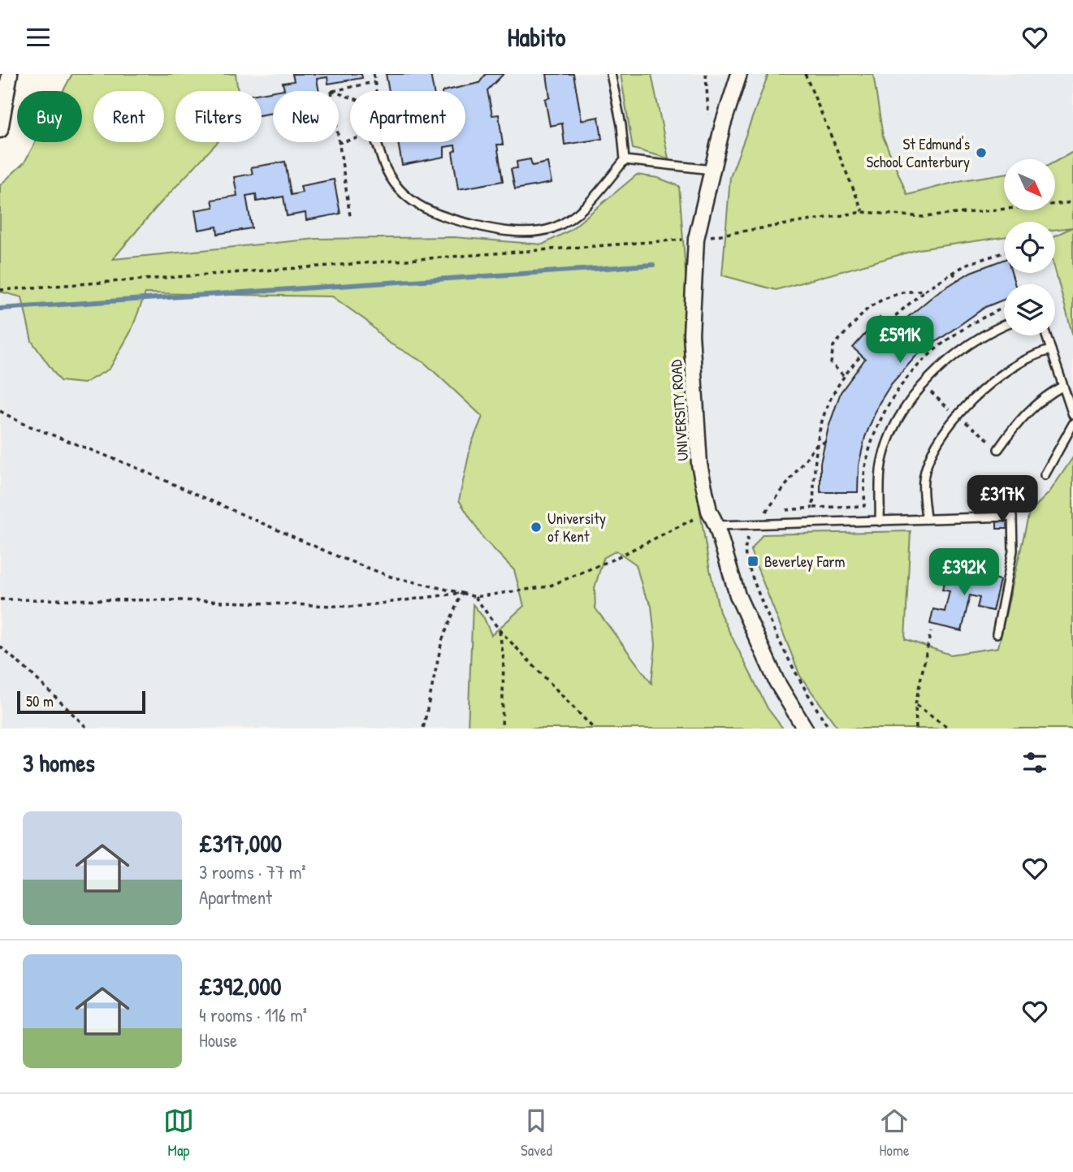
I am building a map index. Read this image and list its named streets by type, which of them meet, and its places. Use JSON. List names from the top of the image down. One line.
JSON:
{"streets":{"street":["UNIVERSITY ROAD"]},"places":{"other":["St Edmund's School Canterbury","University of Kent"],"transit":["Beverley Farm"]},"scale_bar":"50 m","north":"bottom right","page":{"header":"Habito","chip":["Buy","Rent","Filters","New","Apartment"],"price":["£591K","£317K","£392K"],"scale":"50 m","heading":"3 homes","list":[{"name":"£317,000","note":"3 rooms · 77 m² · Apartment"},{"name":"£392,000","note":"4 rooms · 116 m² · House"}],"tabs":["Map","Saved","Home"]}}
